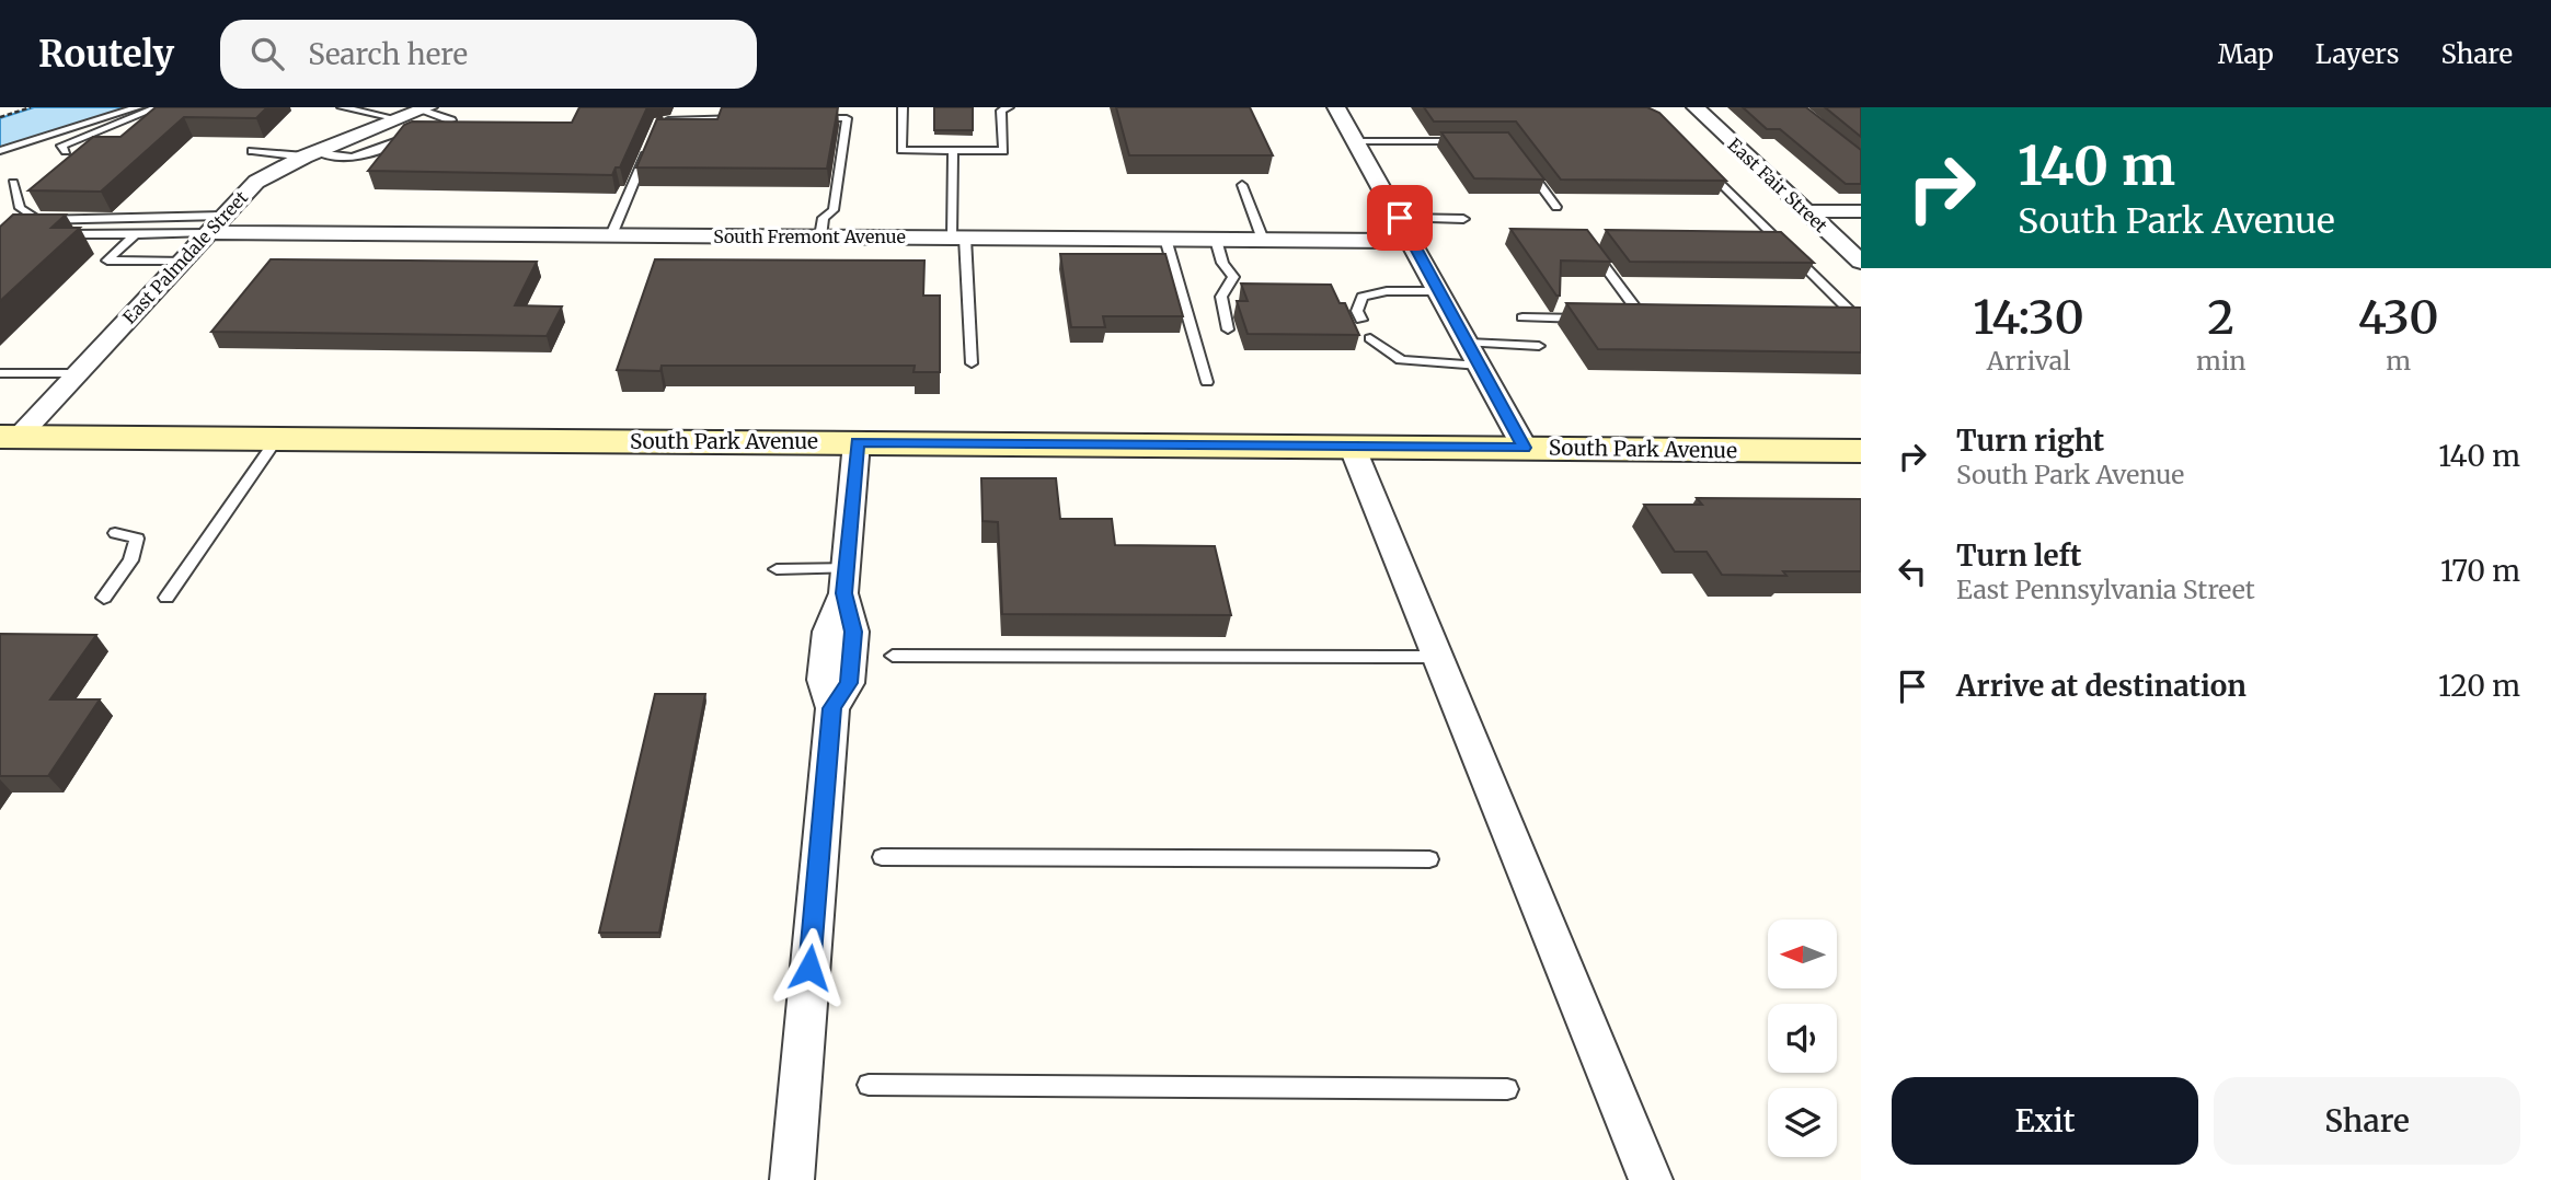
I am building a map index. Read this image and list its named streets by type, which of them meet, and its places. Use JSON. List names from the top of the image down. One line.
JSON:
{"streets":{"main road":["South Park Avenue"],"street":["East Fair Street","South Fremont Avenue","East Palmdale Street"]},"crossings":[["South Fremont Avenue","East Palmdale Street"],["East Palmdale Street","South Park Avenue"]],"north":"left","page":{"header":"Routely","search":"Search here","nav":["Map","Layers","Share"],"turn":["140 m","South Park Avenue"],"eta":["14:30","Arrival","2","min","430","m"],"list":[{"name":"Turn right","note":"South Park Avenue","value":"140 m"},{"name":"Turn left","note":"East Pennsylvania Street","value":"170 m"},{"name":"Arrive at destination","value":"120 m"}],"buttons":["Exit","Share"]}}
